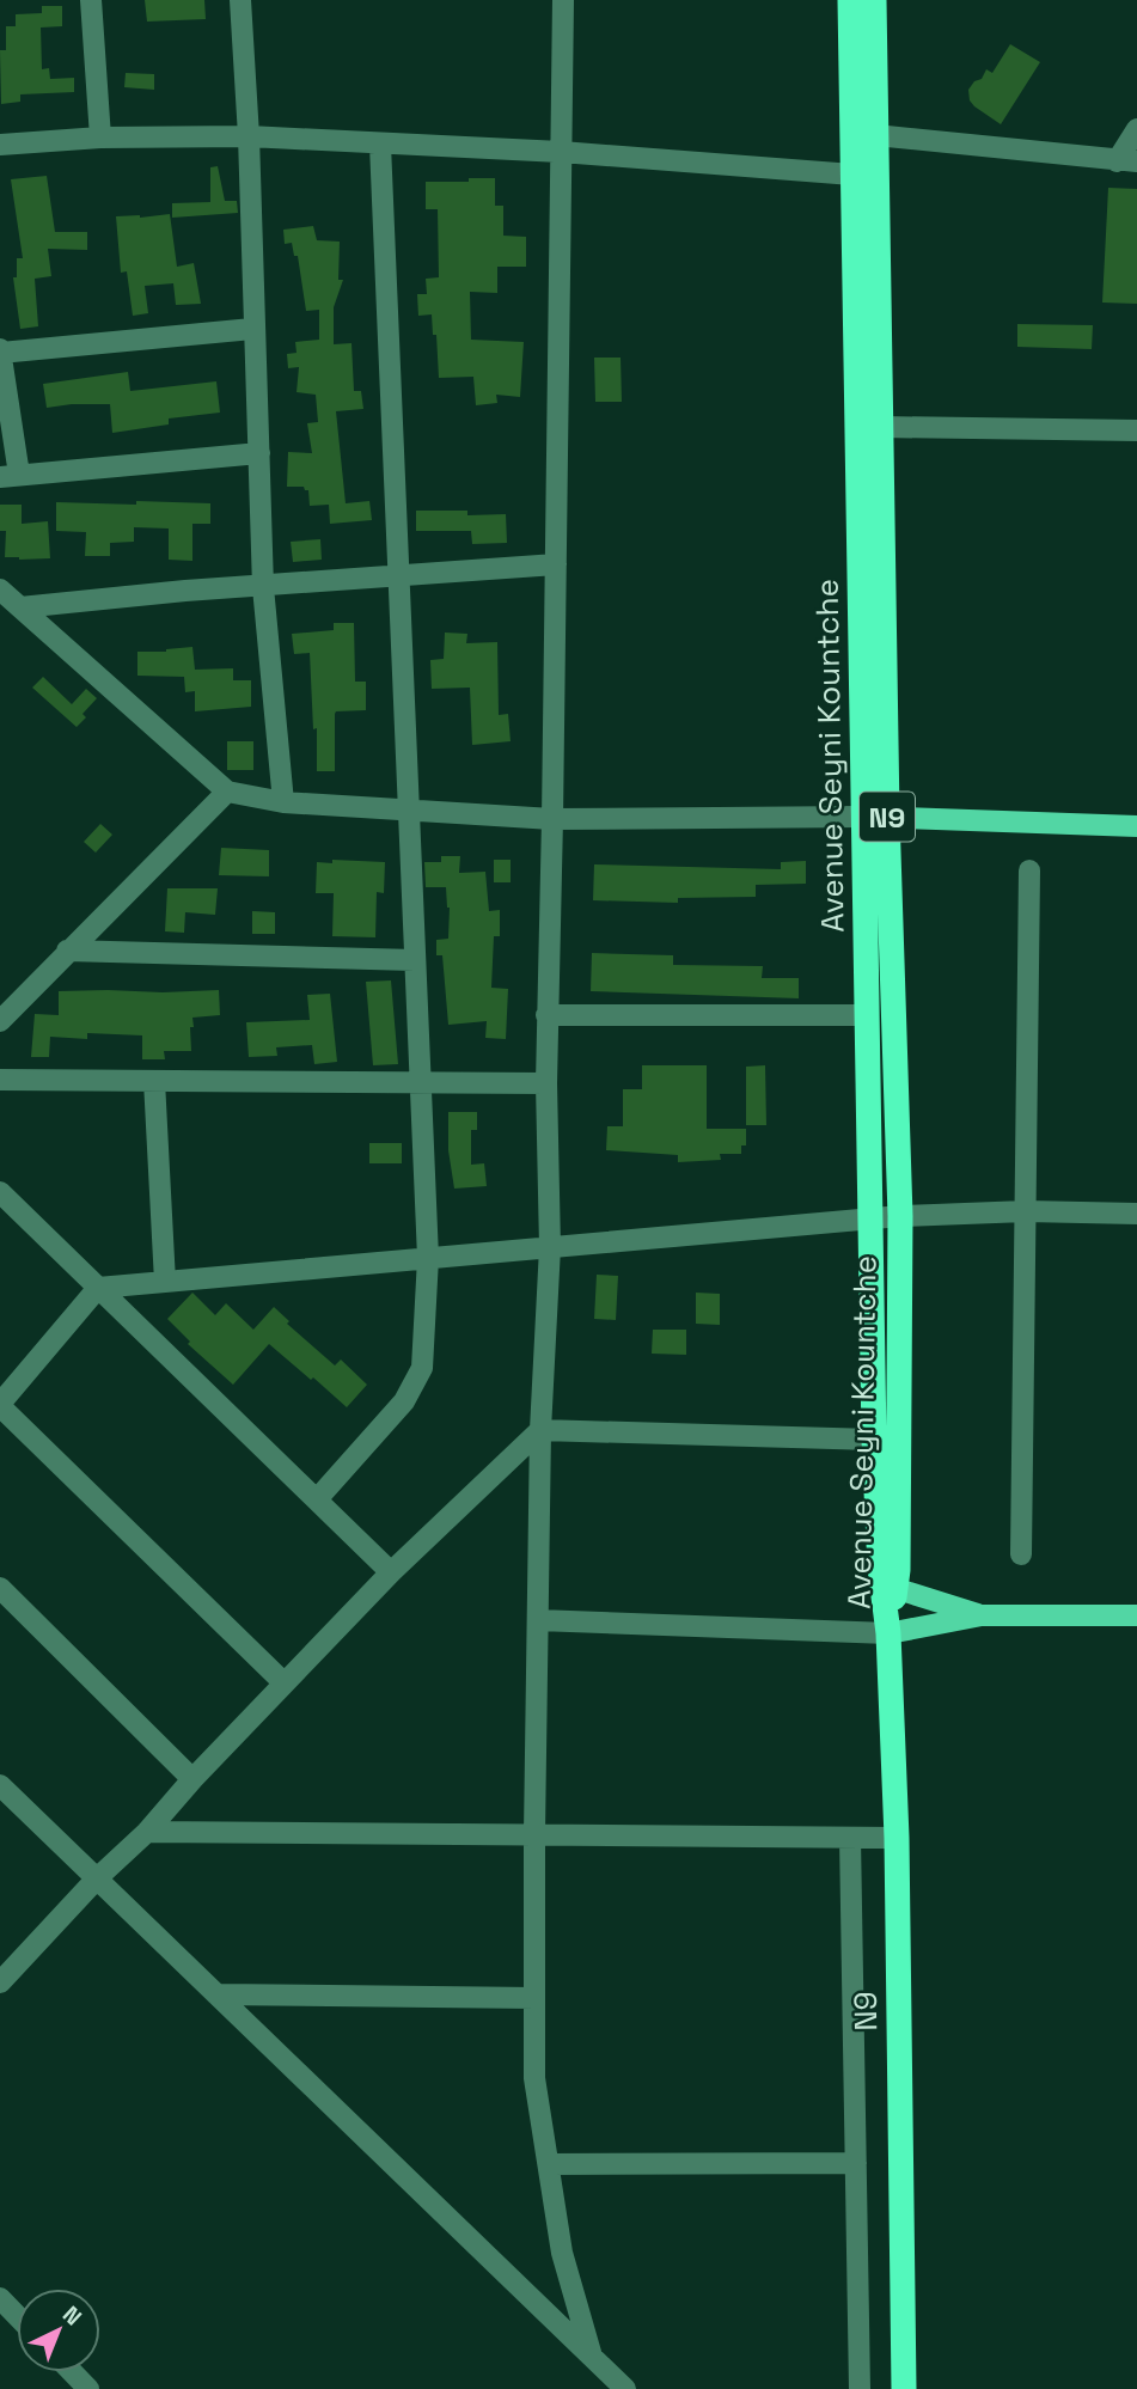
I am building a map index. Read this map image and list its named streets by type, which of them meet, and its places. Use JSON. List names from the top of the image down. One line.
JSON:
{"streets":{"highway":["Avenue Seyni Kountche","N9"]},"crossings":[["Avenue Seyni Kountche","N9"]],"north":"top right"}
